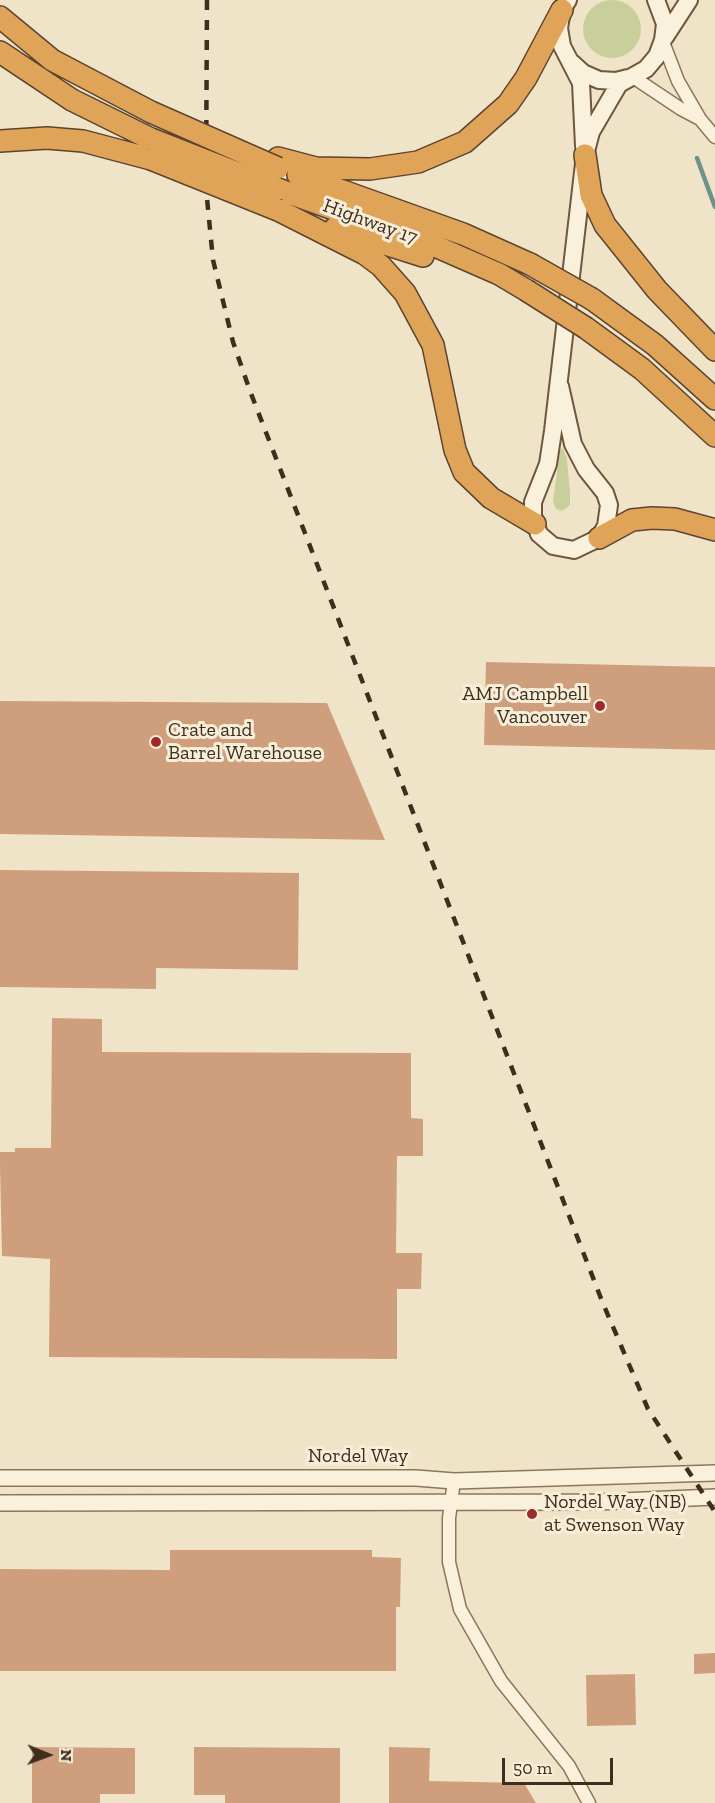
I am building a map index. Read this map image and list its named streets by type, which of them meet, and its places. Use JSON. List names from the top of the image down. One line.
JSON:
{"streets":{"highway":["Highway 17"],"street":["Nordel Way"]},"places":["AMJ Campbell Vancouver","Crate and Barrel Warehouse","Nordel Way (NB) at Swenson Way"],"scale_bar":"50 m","north":"right"}
